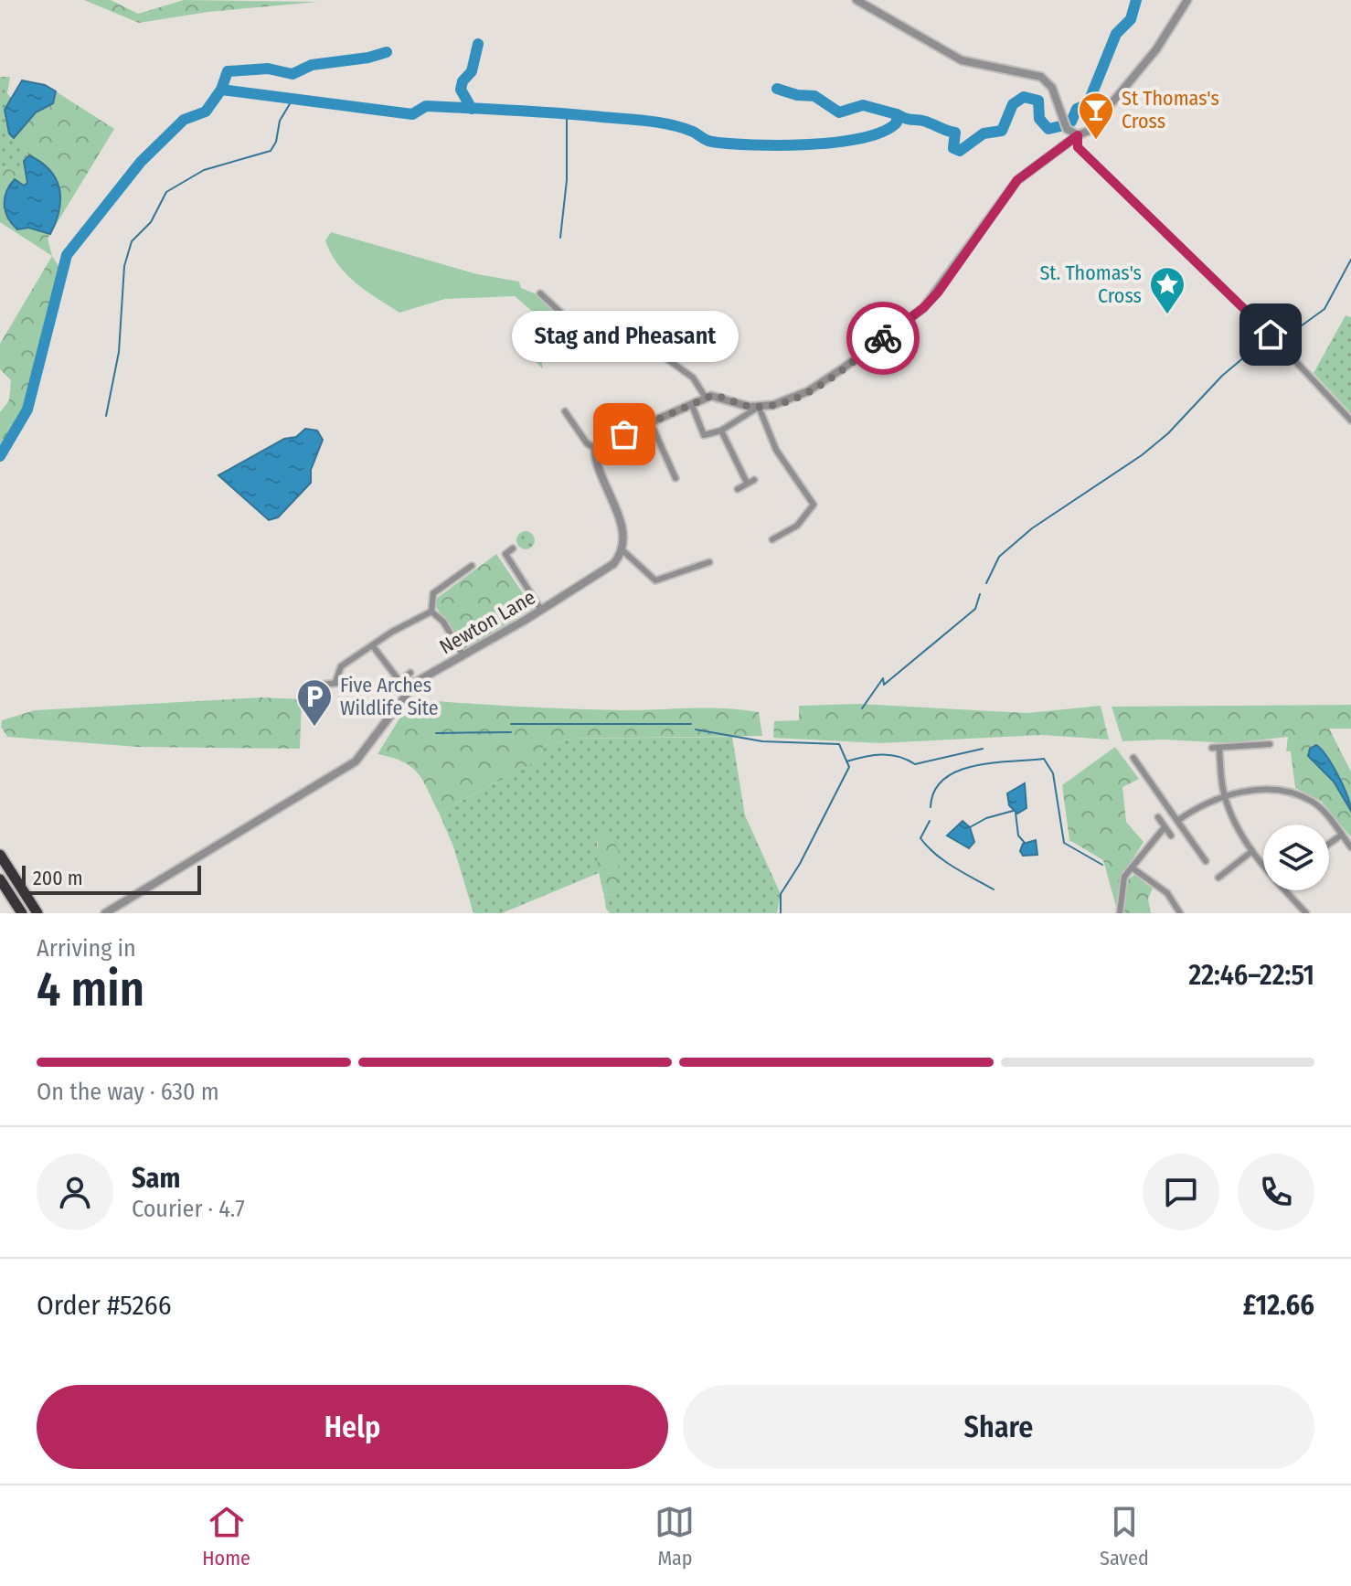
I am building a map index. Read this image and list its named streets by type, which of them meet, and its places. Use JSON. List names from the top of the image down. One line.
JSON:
{"streets":{"street":["Newton Lane"]},"places":{"bar":["St Thomas's Cross"],"place":["St. Thomas's Cross"],"other":["Stag and Pheasant"],"parking":["Five Arches Wildlife Site"]},"scale_bar":"200 m","page":{"bubble":"Stag and Pheasant","scale":"200 m","heading":["4 min","Arriving in","22:46–22:51"],"panel":["Sam","Courier · 4.7","Order #5266","£12.66"],"bar":"On the way · 630 m","buttons":["Help","Share"],"tabs":["Home","Map","Saved"]}}
